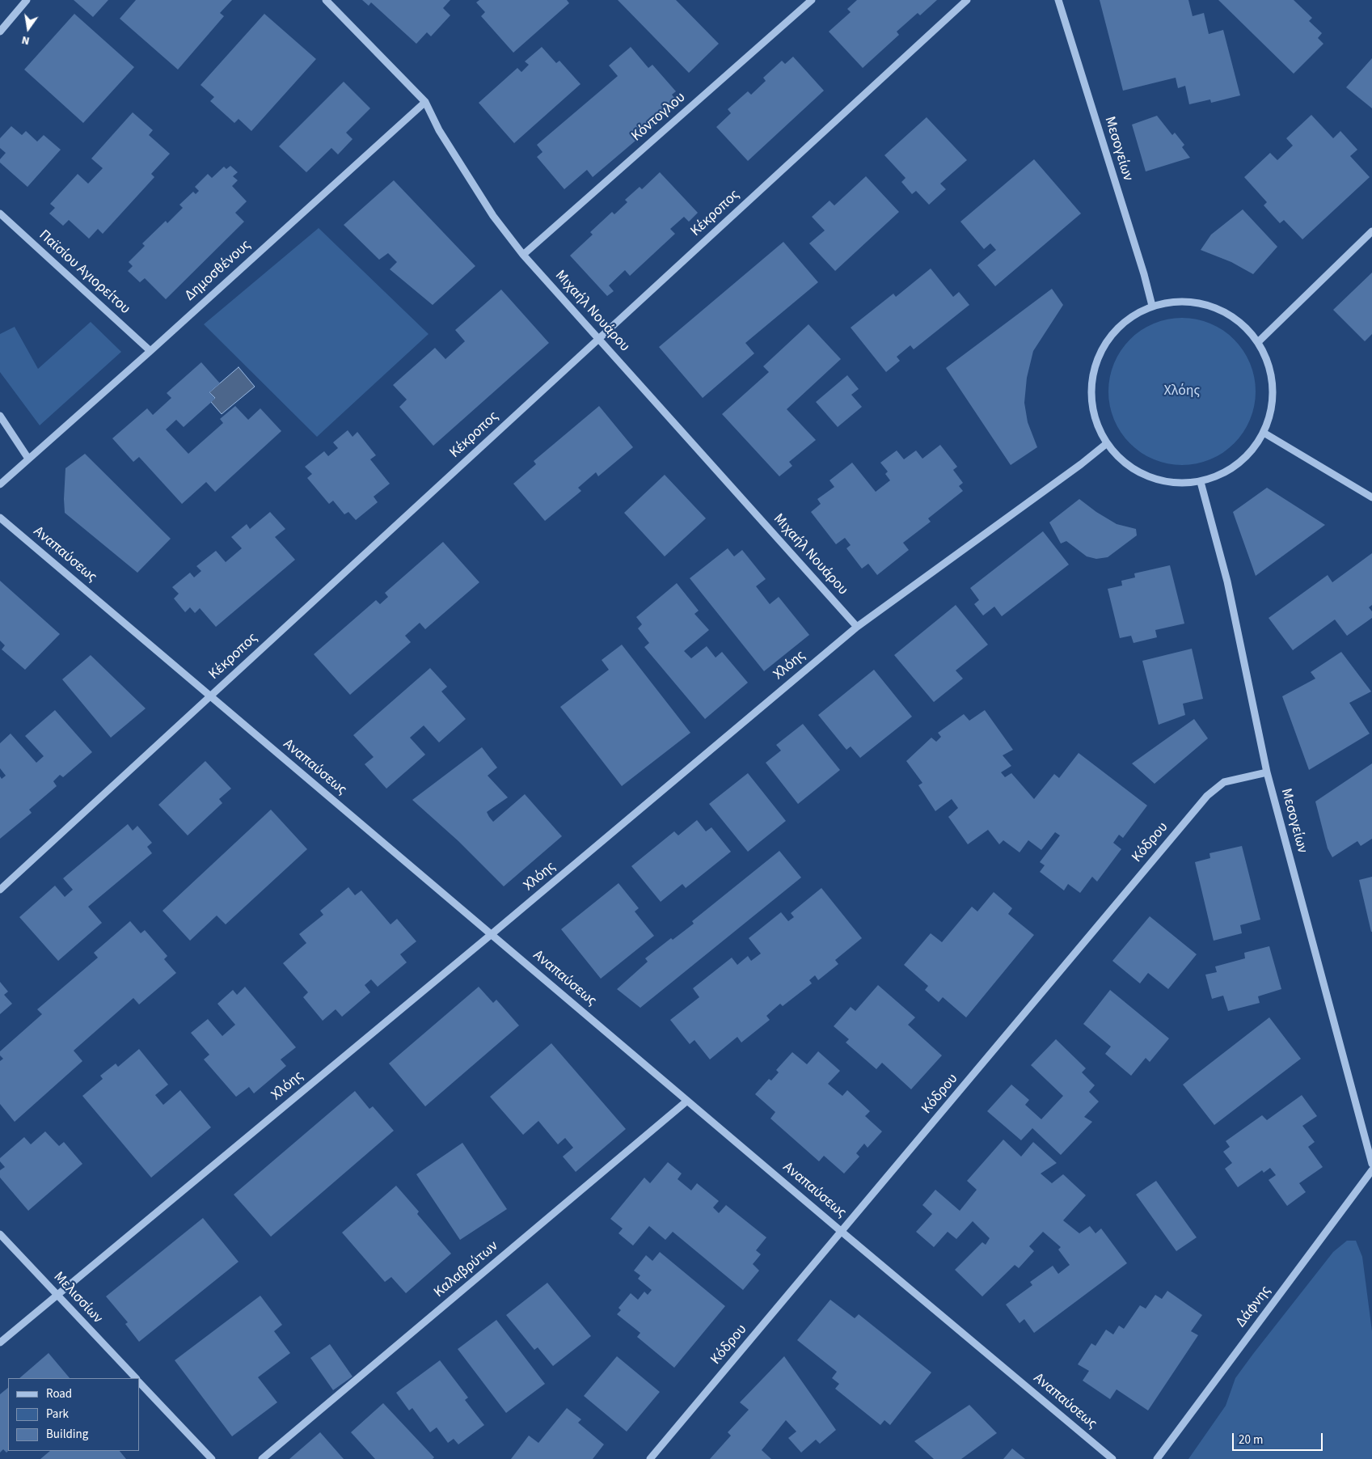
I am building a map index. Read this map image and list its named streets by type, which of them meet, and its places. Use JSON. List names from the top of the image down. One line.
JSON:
{"streets":{"street":["Κόντογλου","Μεσογείων","Κέκροπος","Δημοσθένους","Παϊσίου Αγιορείτου","Μιχαήλ Νουάρου","Αναπαύσεως","Χλόης","Κόδρου","Καλαβρύτων","Μελισσίων","Δάφνης"]},"crossings":[["Κόντογλου","Μιχαήλ Νουάρου"],["Μεσογείων","Κόδρου"],["Κέκροπος","Μιχαήλ Νουάρου"],["Κέκροπος","Αναπαύσεως"],["Δημοσθένους","Παϊσίου Αγιορείτου"],["Δημοσθένους","Μιχαήλ Νουάρου"],["Μιχαήλ Νουάρου","Χλόης"],["Αναπαύσεως","Χλόης"],["Αναπαύσεως","Κόδρου"],["Αναπαύσεως","Καλαβρύτων"],["Χλόης","Μελισσίων"]],"parks":["Χλόης"],"legend":["Road","Park","Building"],"scale_bar":"20 m","north":"bottom"}
